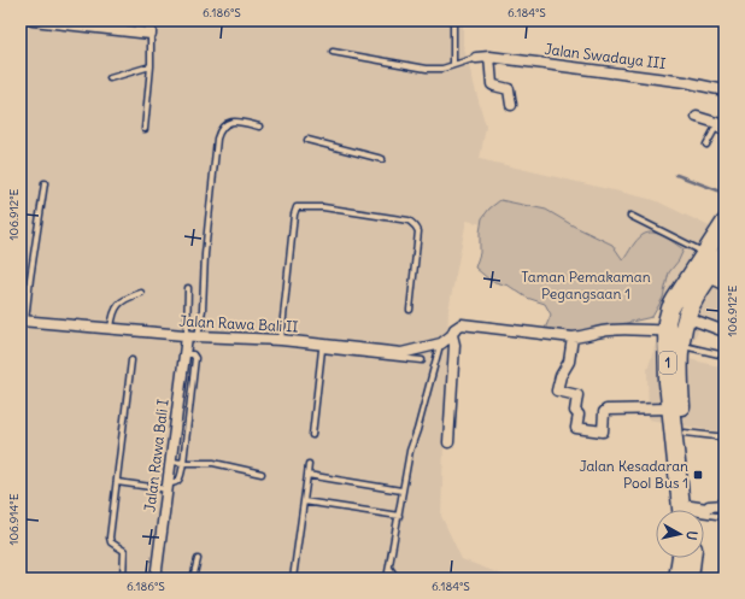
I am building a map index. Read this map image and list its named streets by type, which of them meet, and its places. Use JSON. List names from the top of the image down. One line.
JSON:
{"streets":{"highway":["1"],"street":["Jalan Swadaya III","Jalan Rawa Bali II","Jalan Rawa Bali I"]},"crossings":[["Jalan Rawa Bali II","Jalan Rawa Bali I"]],"parks":["Taman Pemakaman Pegangsaan 1"],"places":{"transit":["Jalan Kesadaran Pool Bus 1"]},"north":"right","coordinates":["6.186°S","6.184°S","106.912°E","106.914°E"]}
